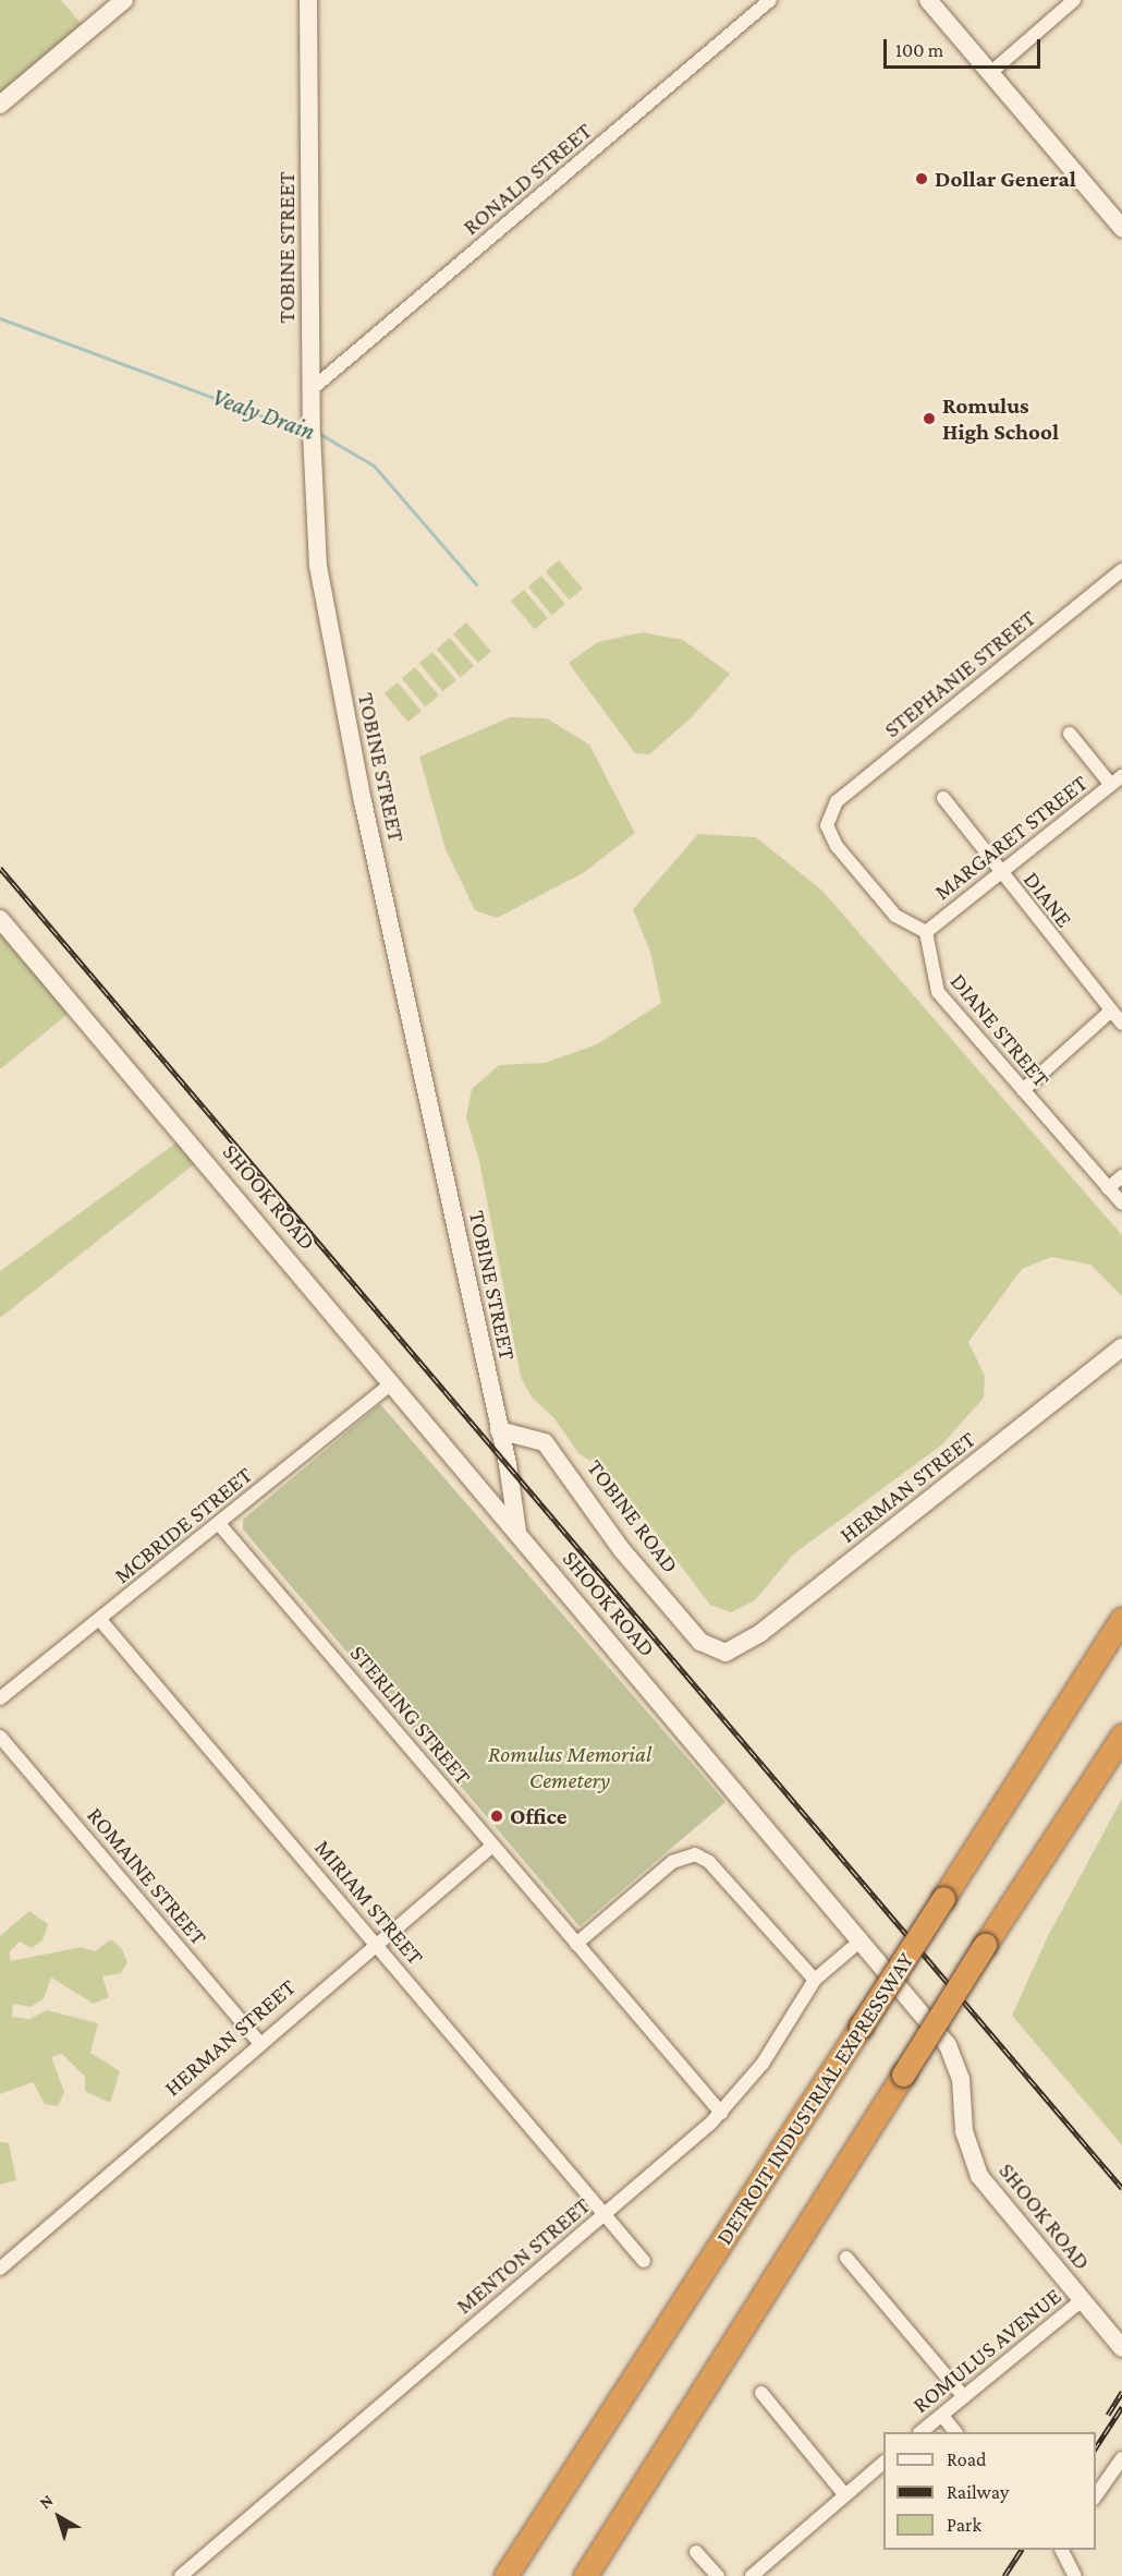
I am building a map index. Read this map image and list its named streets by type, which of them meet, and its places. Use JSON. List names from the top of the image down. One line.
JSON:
{"streets":{"highway":["DETROIT INDUSTRIAL EXPRESSWAY"],"street":["RONALD STREET","TOBINE STREET","STEPHANIE STREET","MARGARET STREET","DIANE","DIANE STREET","SHOOK ROAD","HERMAN STREET","TOBINE ROAD","MCBRIDE STREET","STERLING STREET","ROMAINE STREET","MIRIAM STREET","MENTON STREET","ROMULUS AVENUE"]},"crossings":[["RONALD STREET","TOBINE STREET"],["TOBINE STREET","SHOOK ROAD"],["TOBINE STREET","TOBINE ROAD"],["STEPHANIE STREET","MARGARET STREET"],["STEPHANIE STREET","DIANE STREET"],["MARGARET STREET","DIANE"],["MARGARET STREET","DIANE STREET"],["SHOOK ROAD","MCBRIDE STREET"],["SHOOK ROAD","MENTON STREET"],["SHOOK ROAD","ROMULUS AVENUE"],["HERMAN STREET","TOBINE ROAD"],["HERMAN STREET","STERLING STREET"],["HERMAN STREET","ROMAINE STREET"],["HERMAN STREET","MIRIAM STREET"],["MCBRIDE STREET","STERLING STREET"],["MCBRIDE STREET","MIRIAM STREET"],["STERLING STREET","MENTON STREET"],["MIRIAM STREET","MENTON STREET"]],"water":["Vealy Drain"],"parks":["Romulus Memorial Cemetery"],"places":["Dollar General","Romulus High School","Office"],"legend":["Road","Railway","Park"],"scale_bar":"100 m","north":"top left"}
